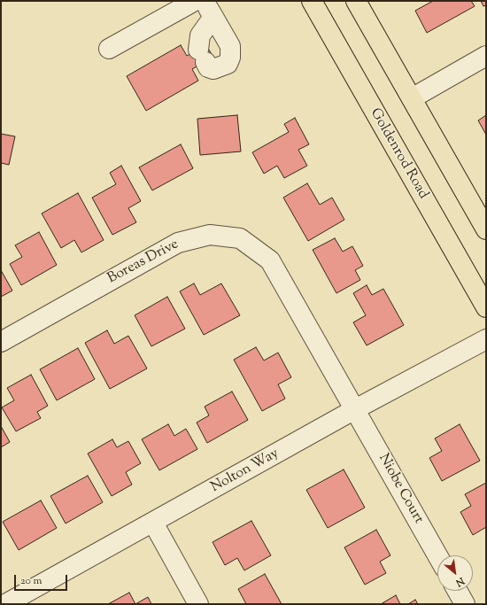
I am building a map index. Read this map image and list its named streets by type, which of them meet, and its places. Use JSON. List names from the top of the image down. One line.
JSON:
{"streets":{"main road":["Goldenrod Road"],"street":["Boreas Drive","Nolton Way","Niobe Court"]},"crossings":[["Boreas Drive","Nolton Way"],["Boreas Drive","Niobe Court"],["Nolton Way","Niobe Court"]],"scale_bar":"20 m","north":"bottom right"}
